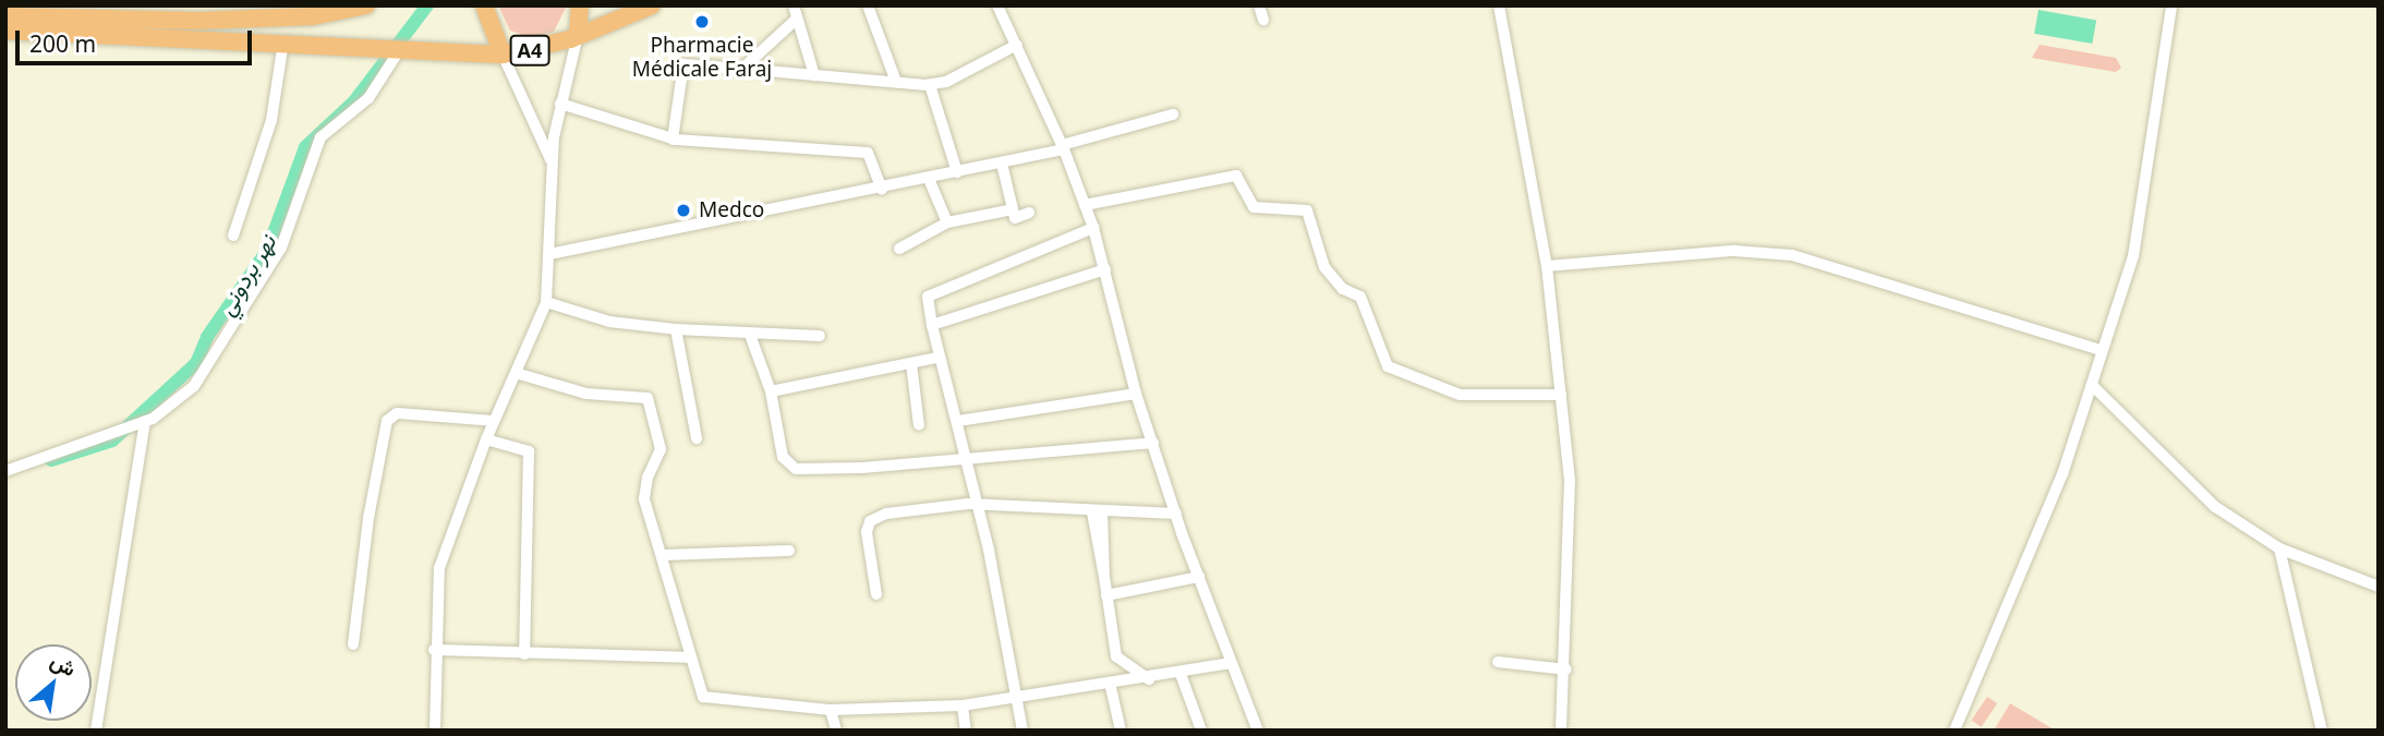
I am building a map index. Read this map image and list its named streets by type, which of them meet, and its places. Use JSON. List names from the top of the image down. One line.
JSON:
{"streets":{"highway":["A4"]},"water":["نهر بردوني"],"places":["Pharmacie Médicale Faraj","Medco"],"scale_bar":"200 m","north":"top right"}
